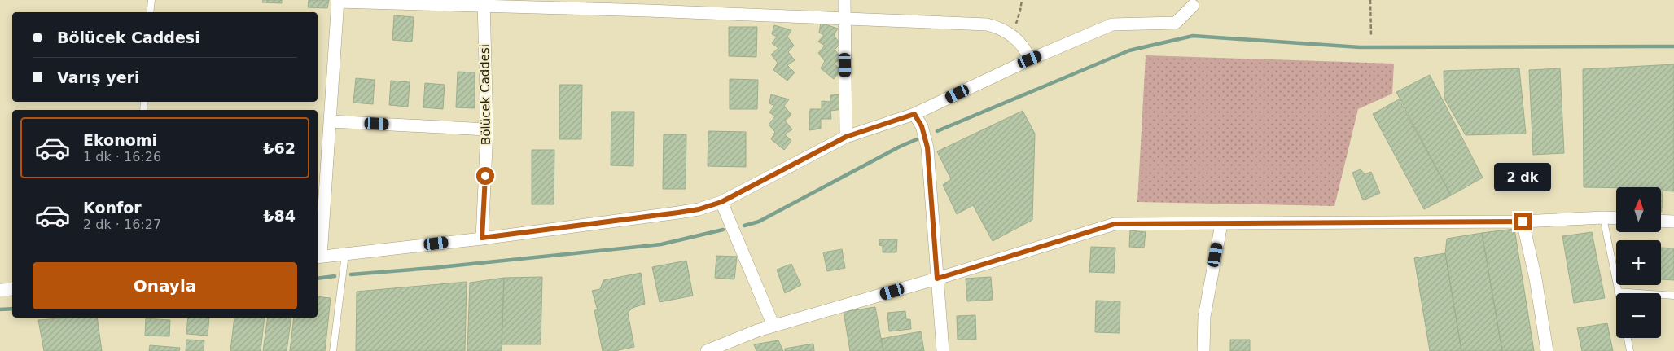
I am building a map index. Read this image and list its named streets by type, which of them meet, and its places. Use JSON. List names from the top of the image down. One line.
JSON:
{"streets":{"street":["Bölücek Caddesi"]},"north":"top","page":{"banner":["Bölücek Caddesi","Varış yeri"],"list":[{"name":"Ekonomi","note":"1 dk · 16:26","value":"₺62"},{"name":"Konfor","note":"2 dk · 16:27","value":"₺84"}],"bubble":"2 dk","map_buttons":["+","−"],"buttons":"Onayla"}}
